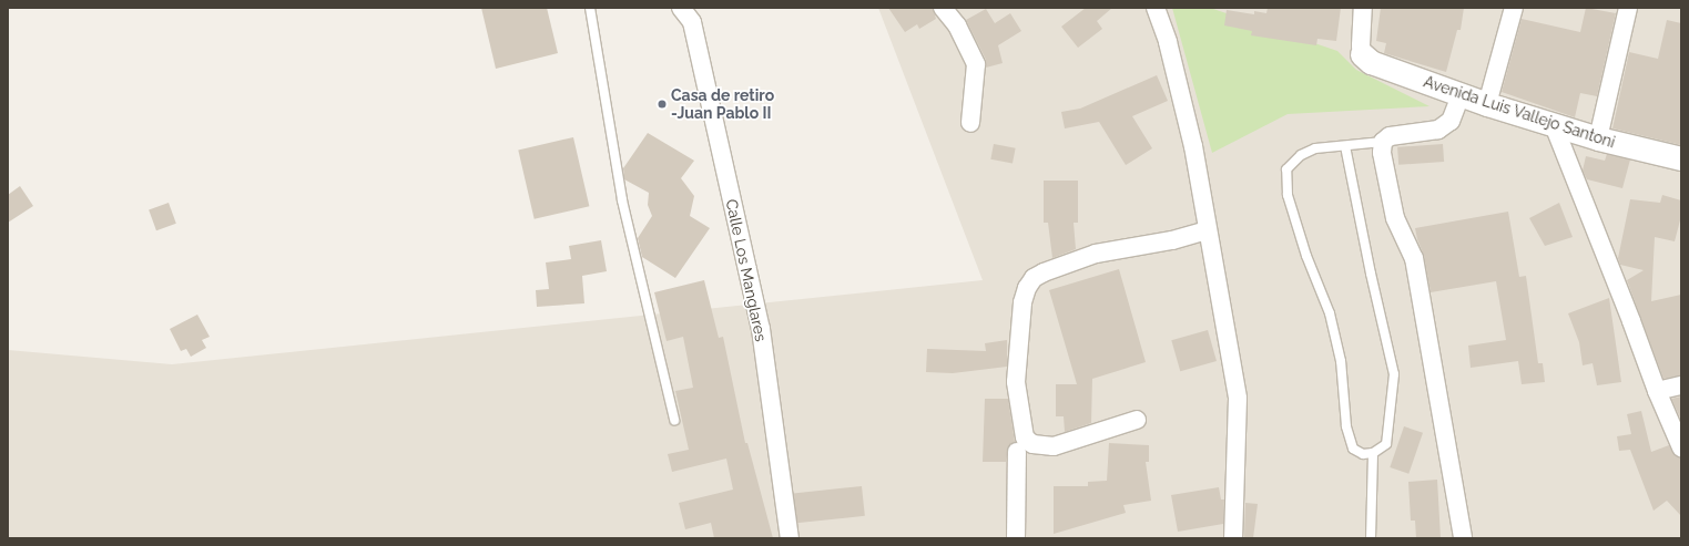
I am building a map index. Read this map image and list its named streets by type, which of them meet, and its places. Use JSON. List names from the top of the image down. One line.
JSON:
{"streets":{"street":["Avenida Luis Vallejo Santoni","Calle Los Manglares"]},"places":["Casa de retiro -Juan Pablo II"]}
